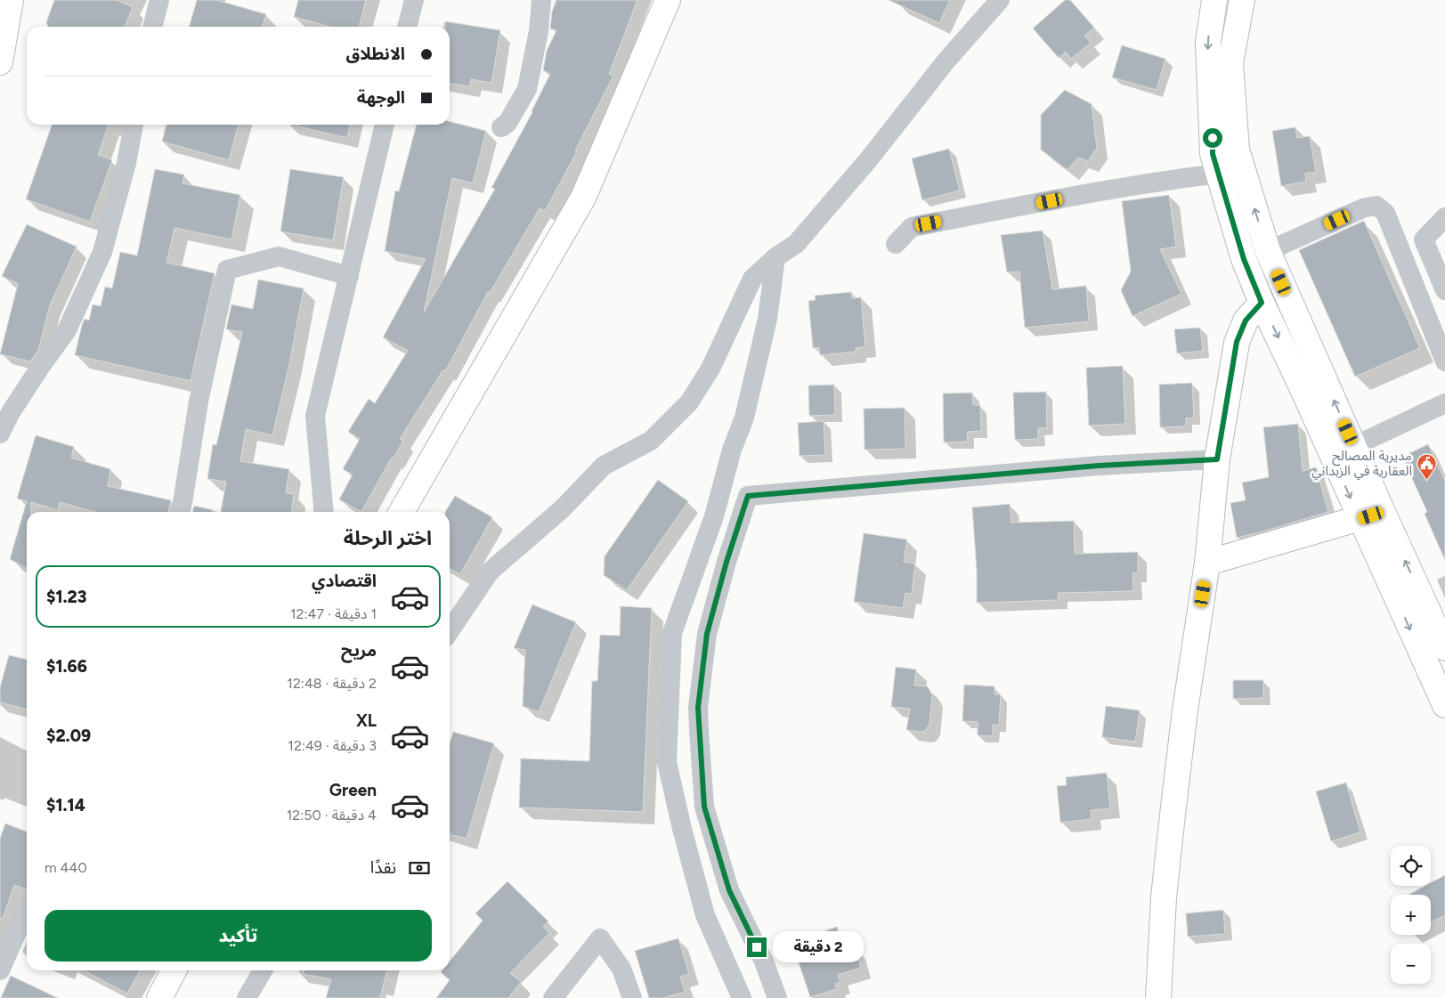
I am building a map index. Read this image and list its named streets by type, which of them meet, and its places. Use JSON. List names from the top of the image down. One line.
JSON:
{"places":{"public building":["مديرية المصالح العقارية في الزبداني"]},"page":{"banner":["الانطلاق","الوجهة"],"heading":"اختر الرحلة","list":[{"name":"اقتصادي","note":"1 دقيقة · 12:47","value":"$1.23"},{"name":"مريح","note":"2 دقيقة · 12:48","value":"$1.66"},{"name":"XL","note":"3 دقيقة · 12:49","value":"$2.09"},{"name":"Green","note":"4 دقيقة · 12:50","value":"$1.14"}],"pay":["نقدًا","440 m"],"map_buttons":["+","−"],"buttons":"تأكيد","bubble":"2 دقيقة"}}
